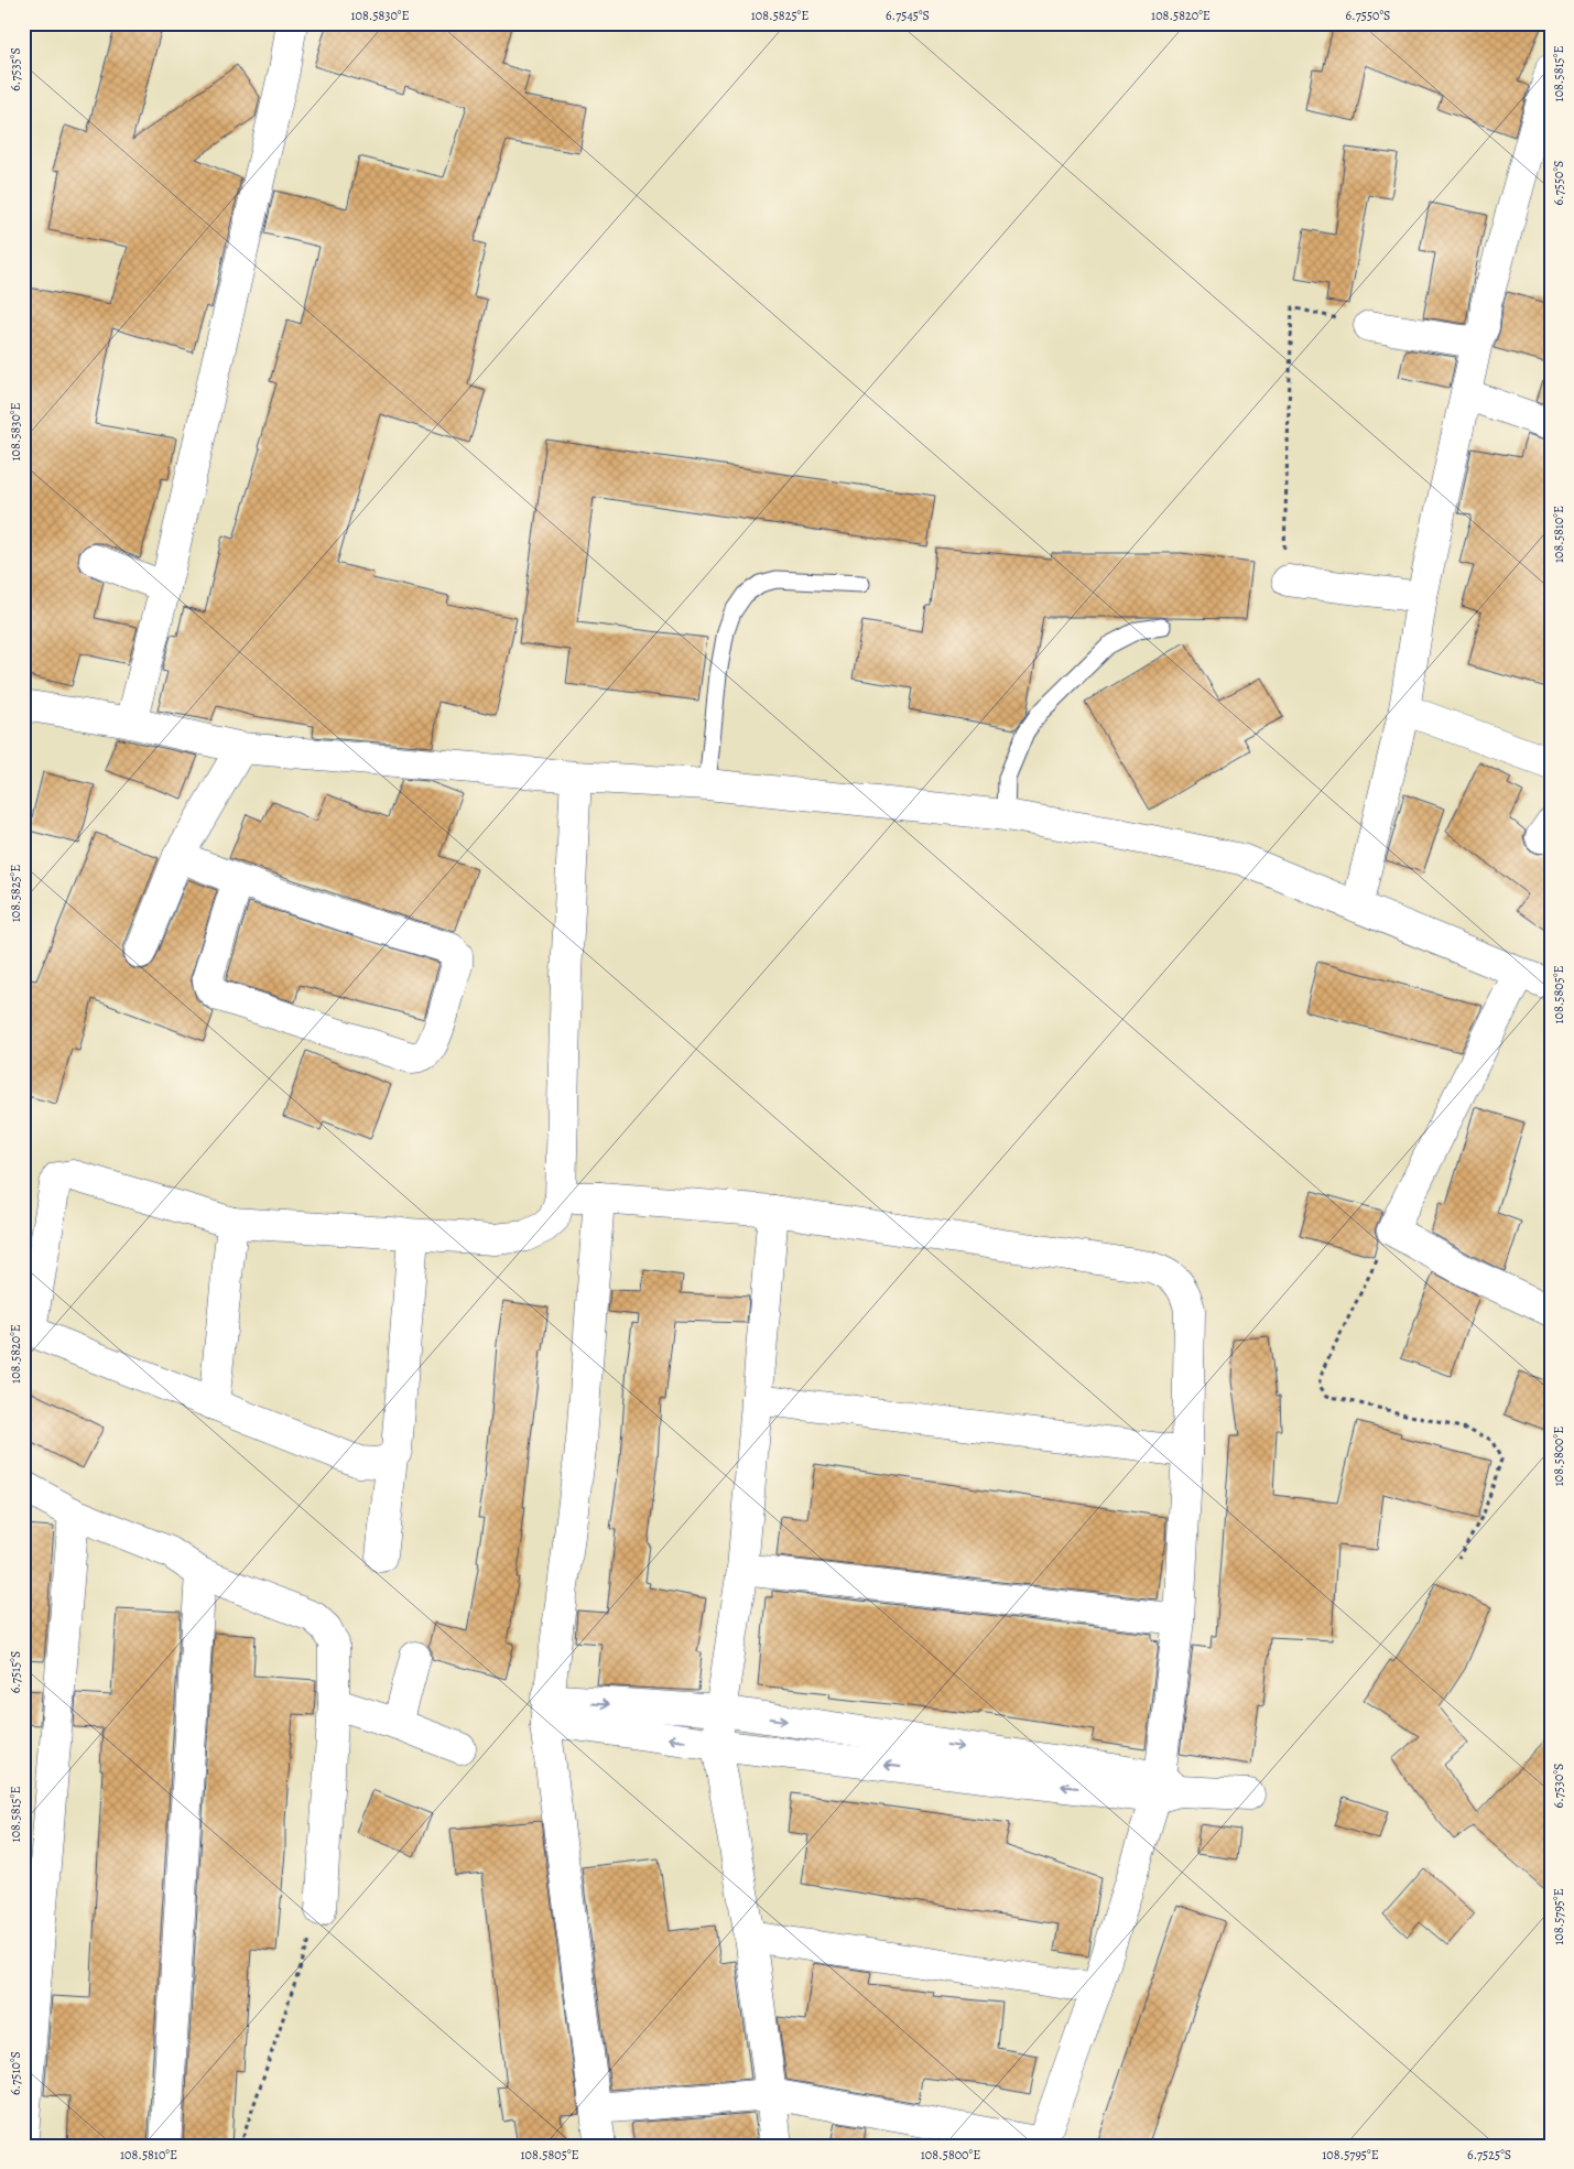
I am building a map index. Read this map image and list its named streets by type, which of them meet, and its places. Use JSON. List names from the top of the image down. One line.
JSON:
{"coordinates":["108.5830°E","108.5825°E","6.7545°S","108.5820°E","6.7550°S","6.7535°S","108.5815°E","108.5810°E","108.5805°E","108.5800°E","6.7515°S","6.7530°S","108.5795°E","6.7510°S","6.7525°S"]}
